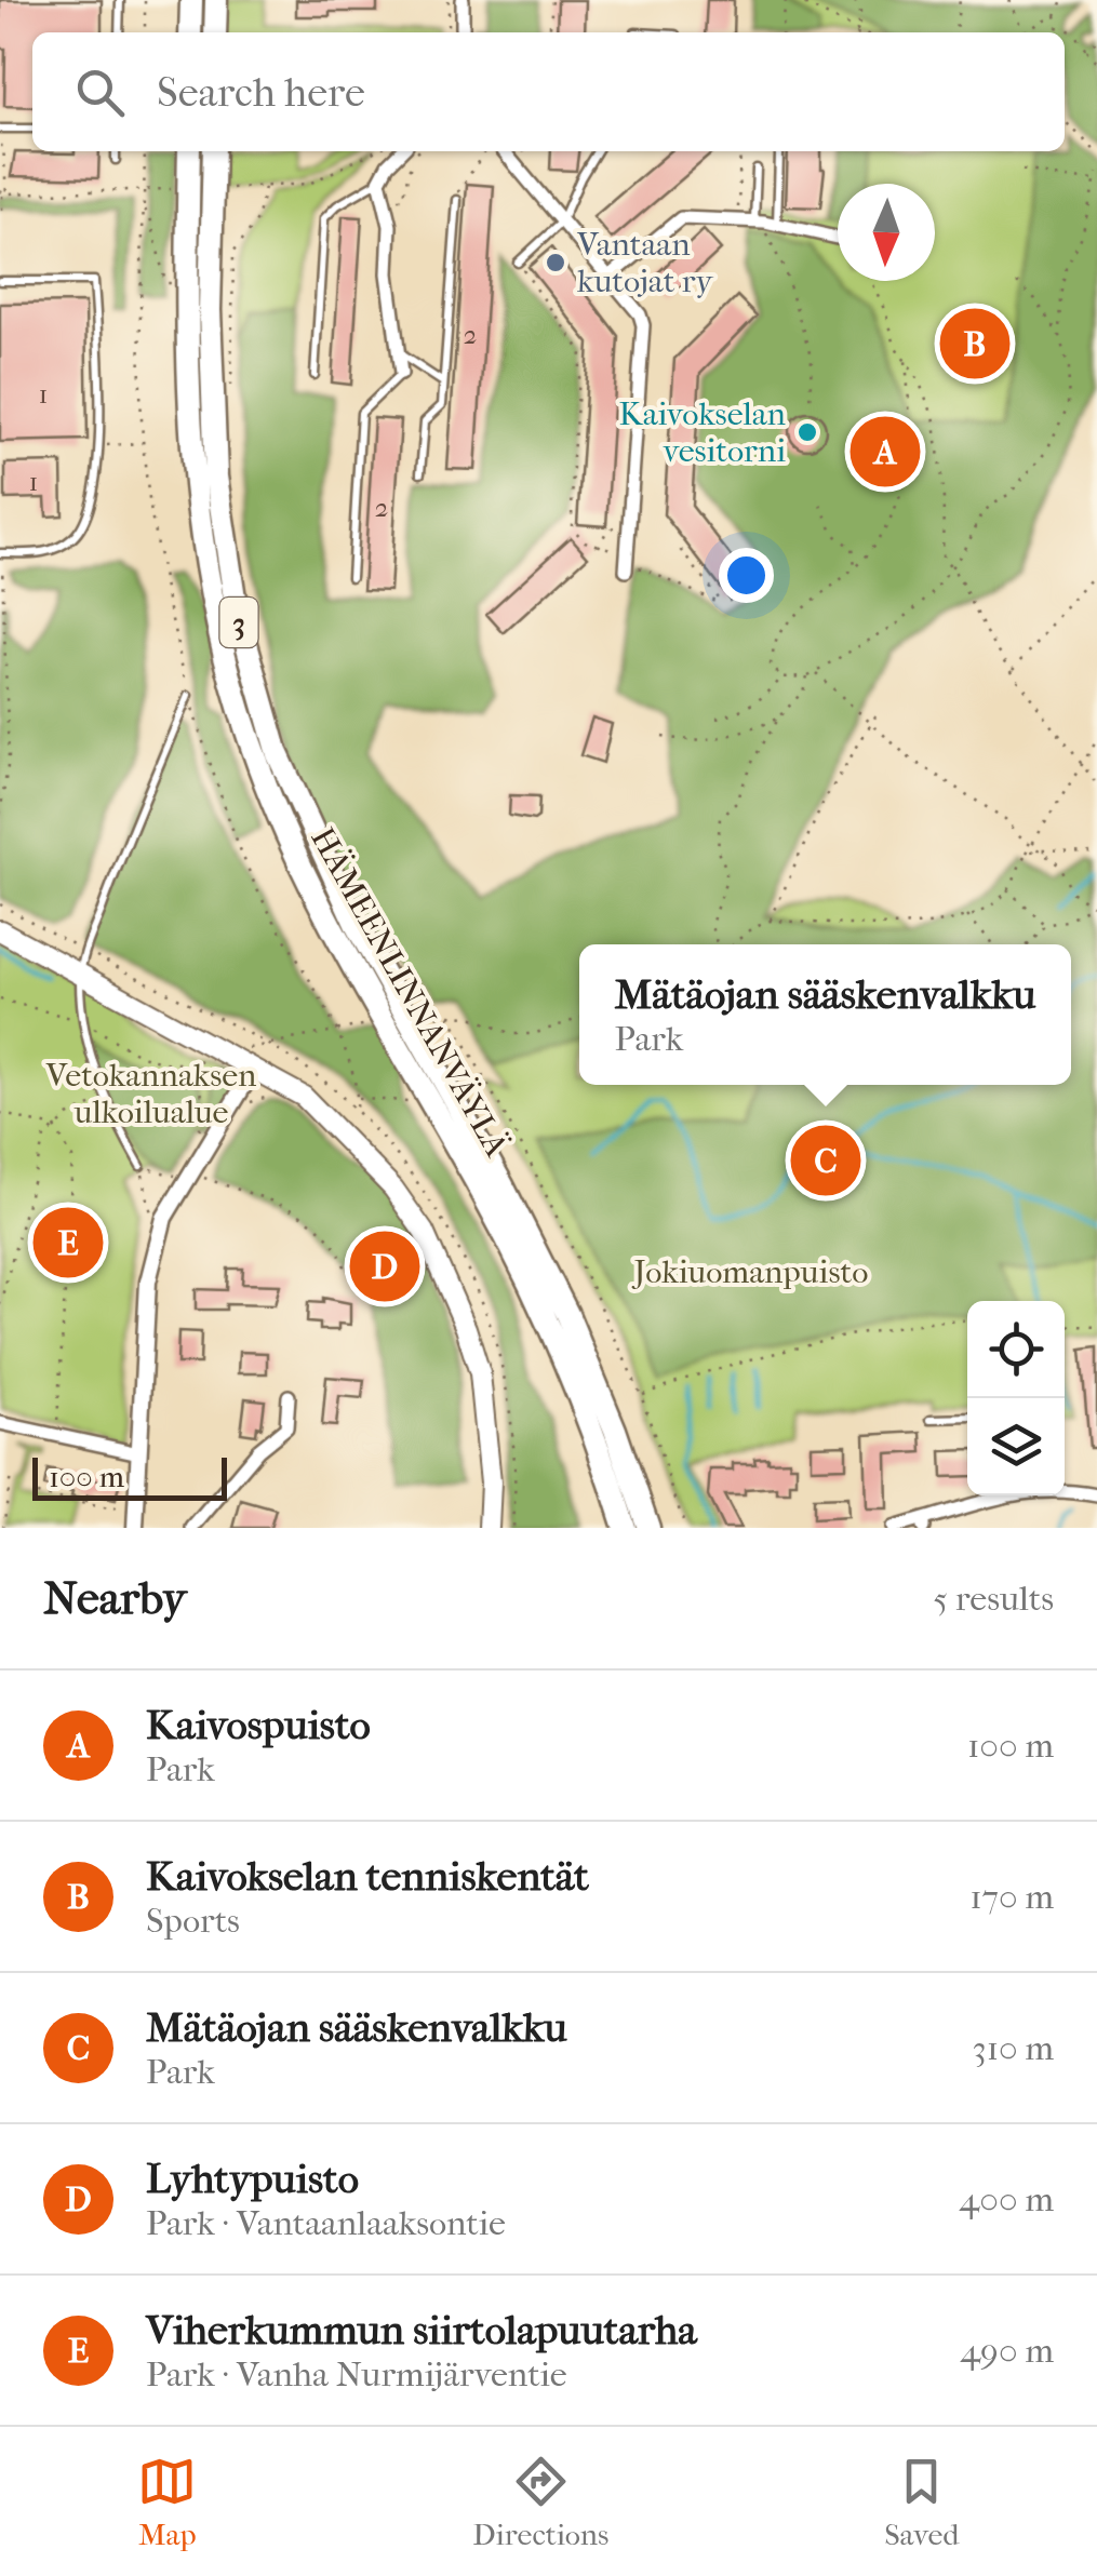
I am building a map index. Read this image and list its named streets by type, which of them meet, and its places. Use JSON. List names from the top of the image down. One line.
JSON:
{"streets":{"highway":["3","HÄMEENLINNANVÄYLÄ"]},"parks":["Vetokannaksen ulkoilualue","Jokiuomanpuisto"],"places":["Vantaan kutojat ry","Kaivokselan vesitorni"],"house_numbers":["2","1","1","2"],"scale_bar":"100 m","north":"bottom","page":{"search":"Search here","pins":["B","A","C","E","D"],"popup":["Mätäojan sääskenvalkku","Park"],"scale":"100 m","heading":["Nearby","5 results"],"list":[{"mark":"A","name":"Kaivospuisto","note":"Park","value":"100 m"},{"mark":"B","name":"Kaivokselan tenniskentät","note":"Sports","value":"170 m"},{"mark":"C","name":"Mätäojan sääskenvalkku","note":"Park","value":"310 m"},{"mark":"D","name":"Lyhtypuisto","note":"Park · Vantaanlaaksontie","value":"400 m"},{"mark":"E","name":"Viherkummun siirtolapuutarha","note":"Park · Vanha Nurmijärventie","value":"490 m"}],"nav":["Map","Directions","Saved"]}}
